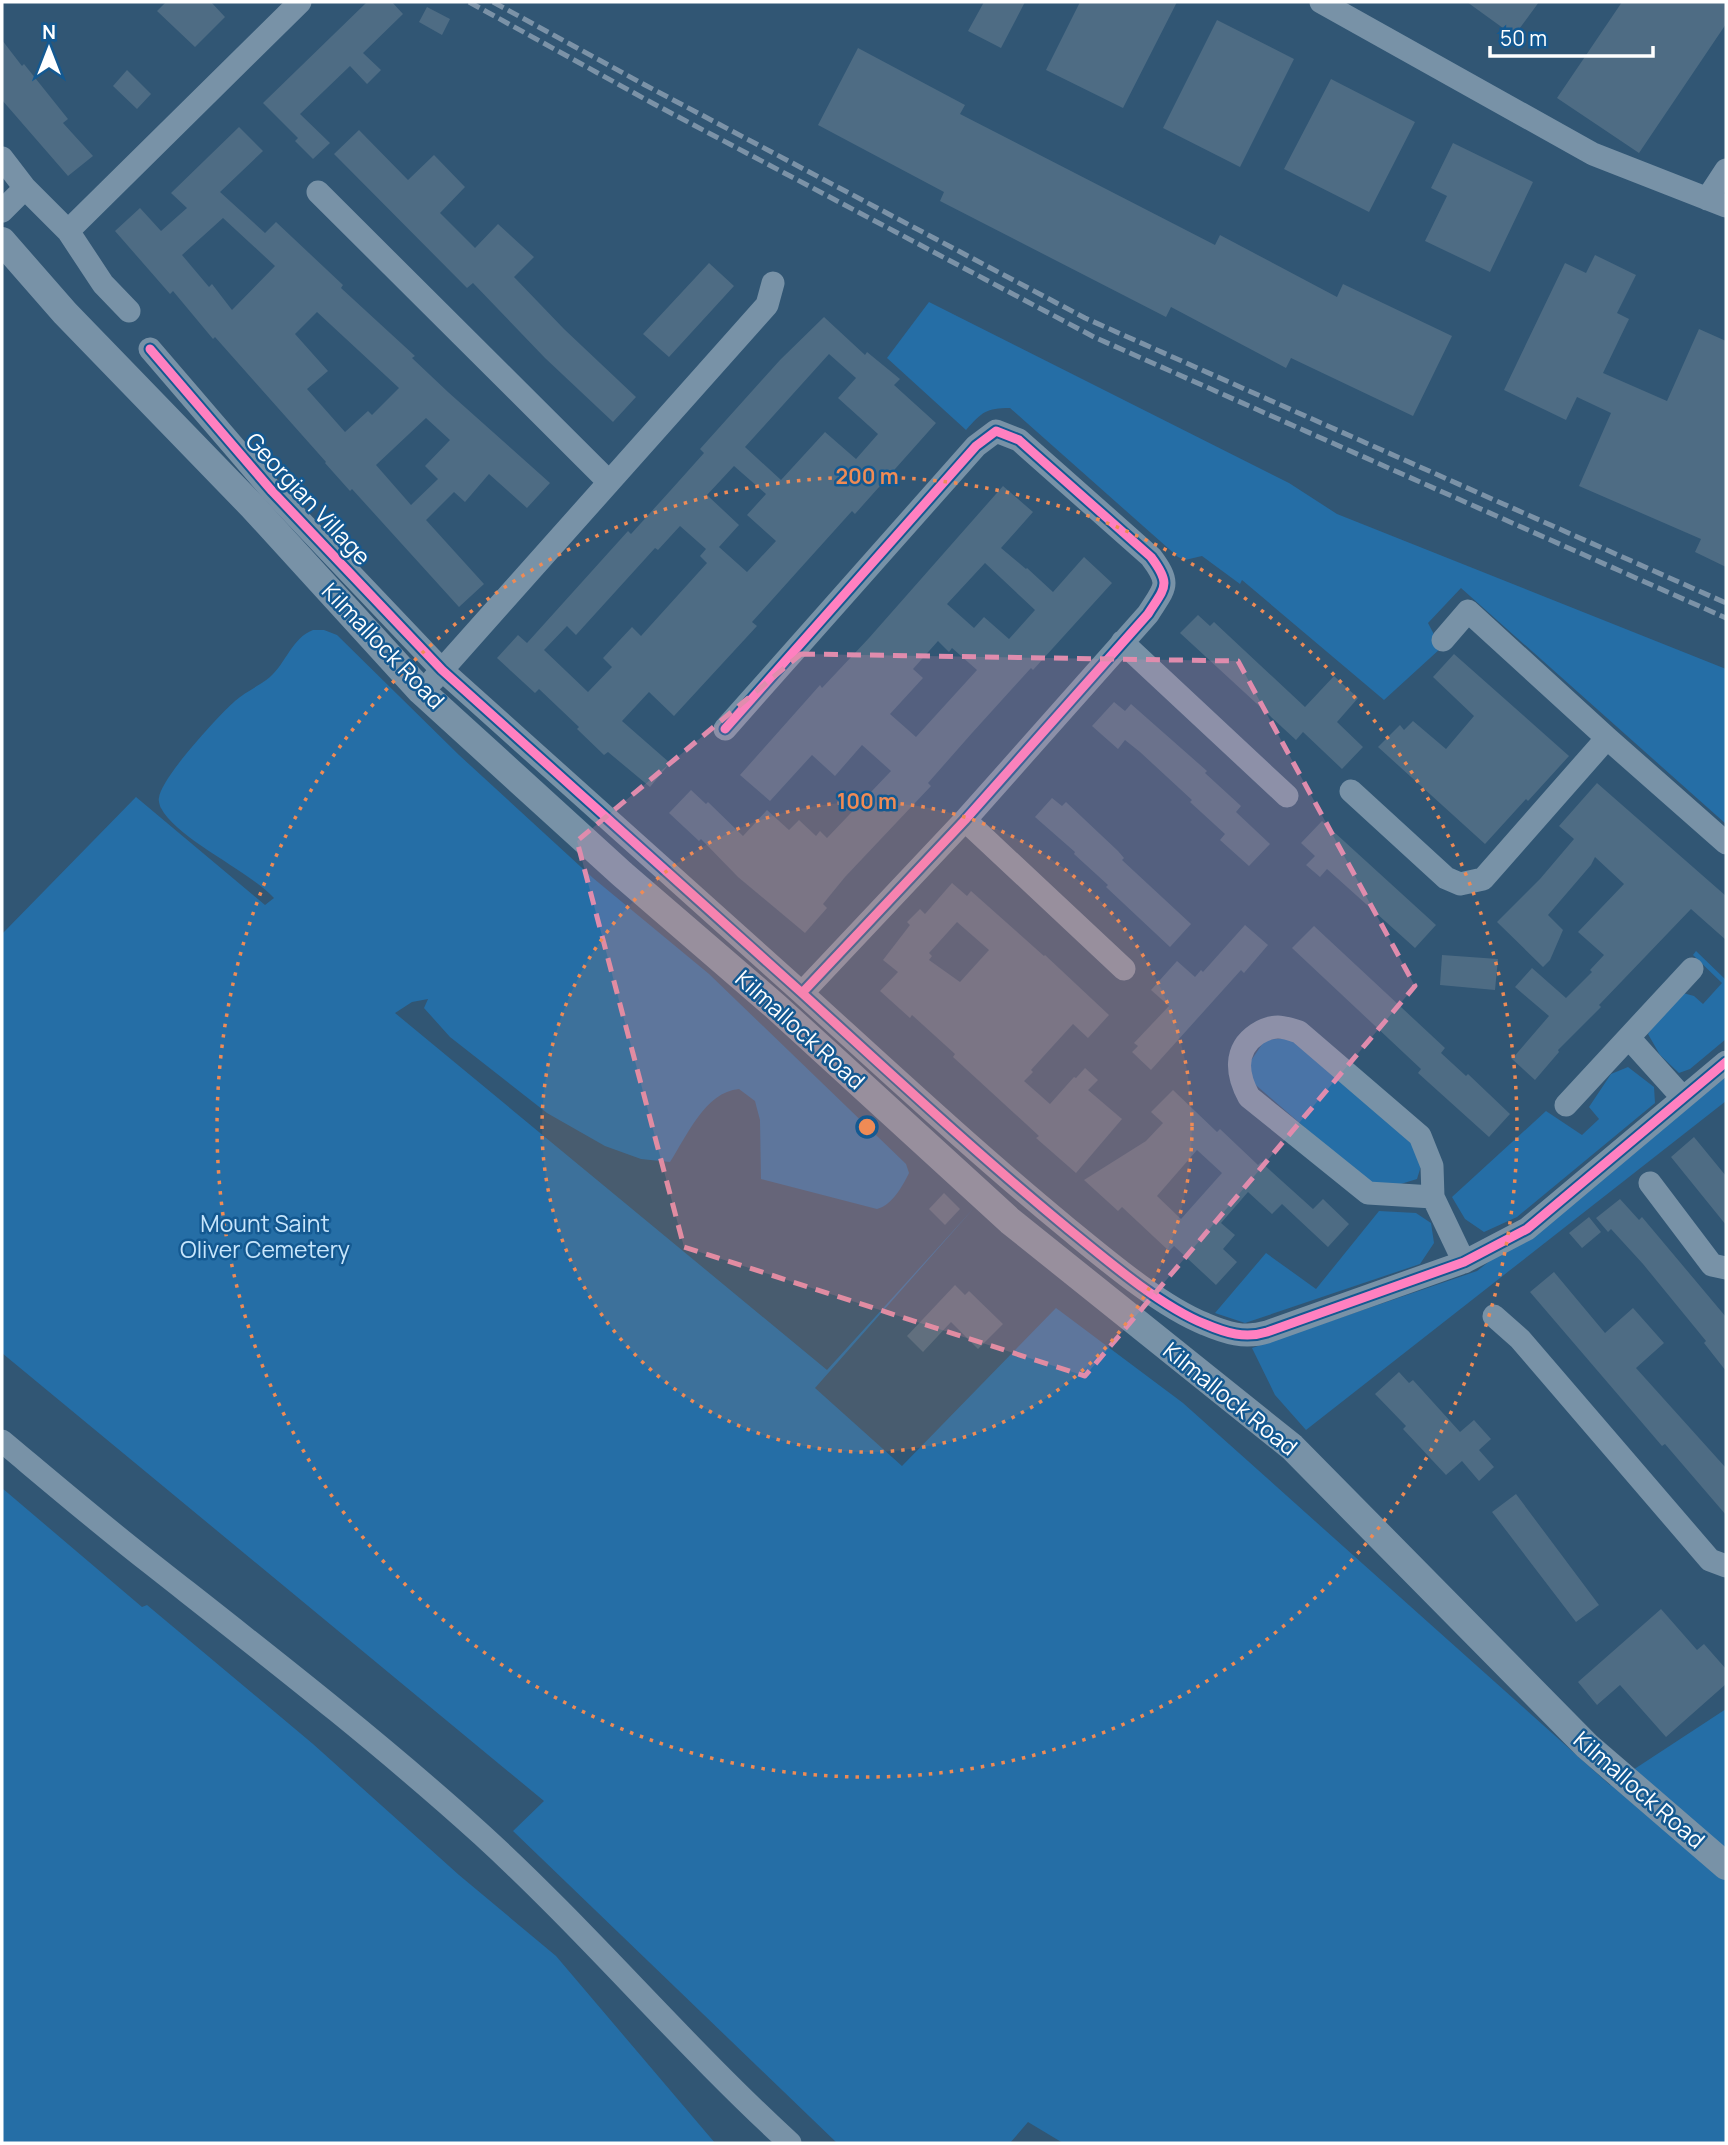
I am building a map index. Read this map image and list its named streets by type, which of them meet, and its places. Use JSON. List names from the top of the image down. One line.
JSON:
{"streets":{"main road":["Kilmallock Road"],"street":["Georgian Village"]},"crossings":[["Georgian Village","Kilmallock Road"]],"parks":["Mount Saint Oliver Cemetery"],"scale_bar":"50 m","north":"top","rings":["200 m","100 m"]}
